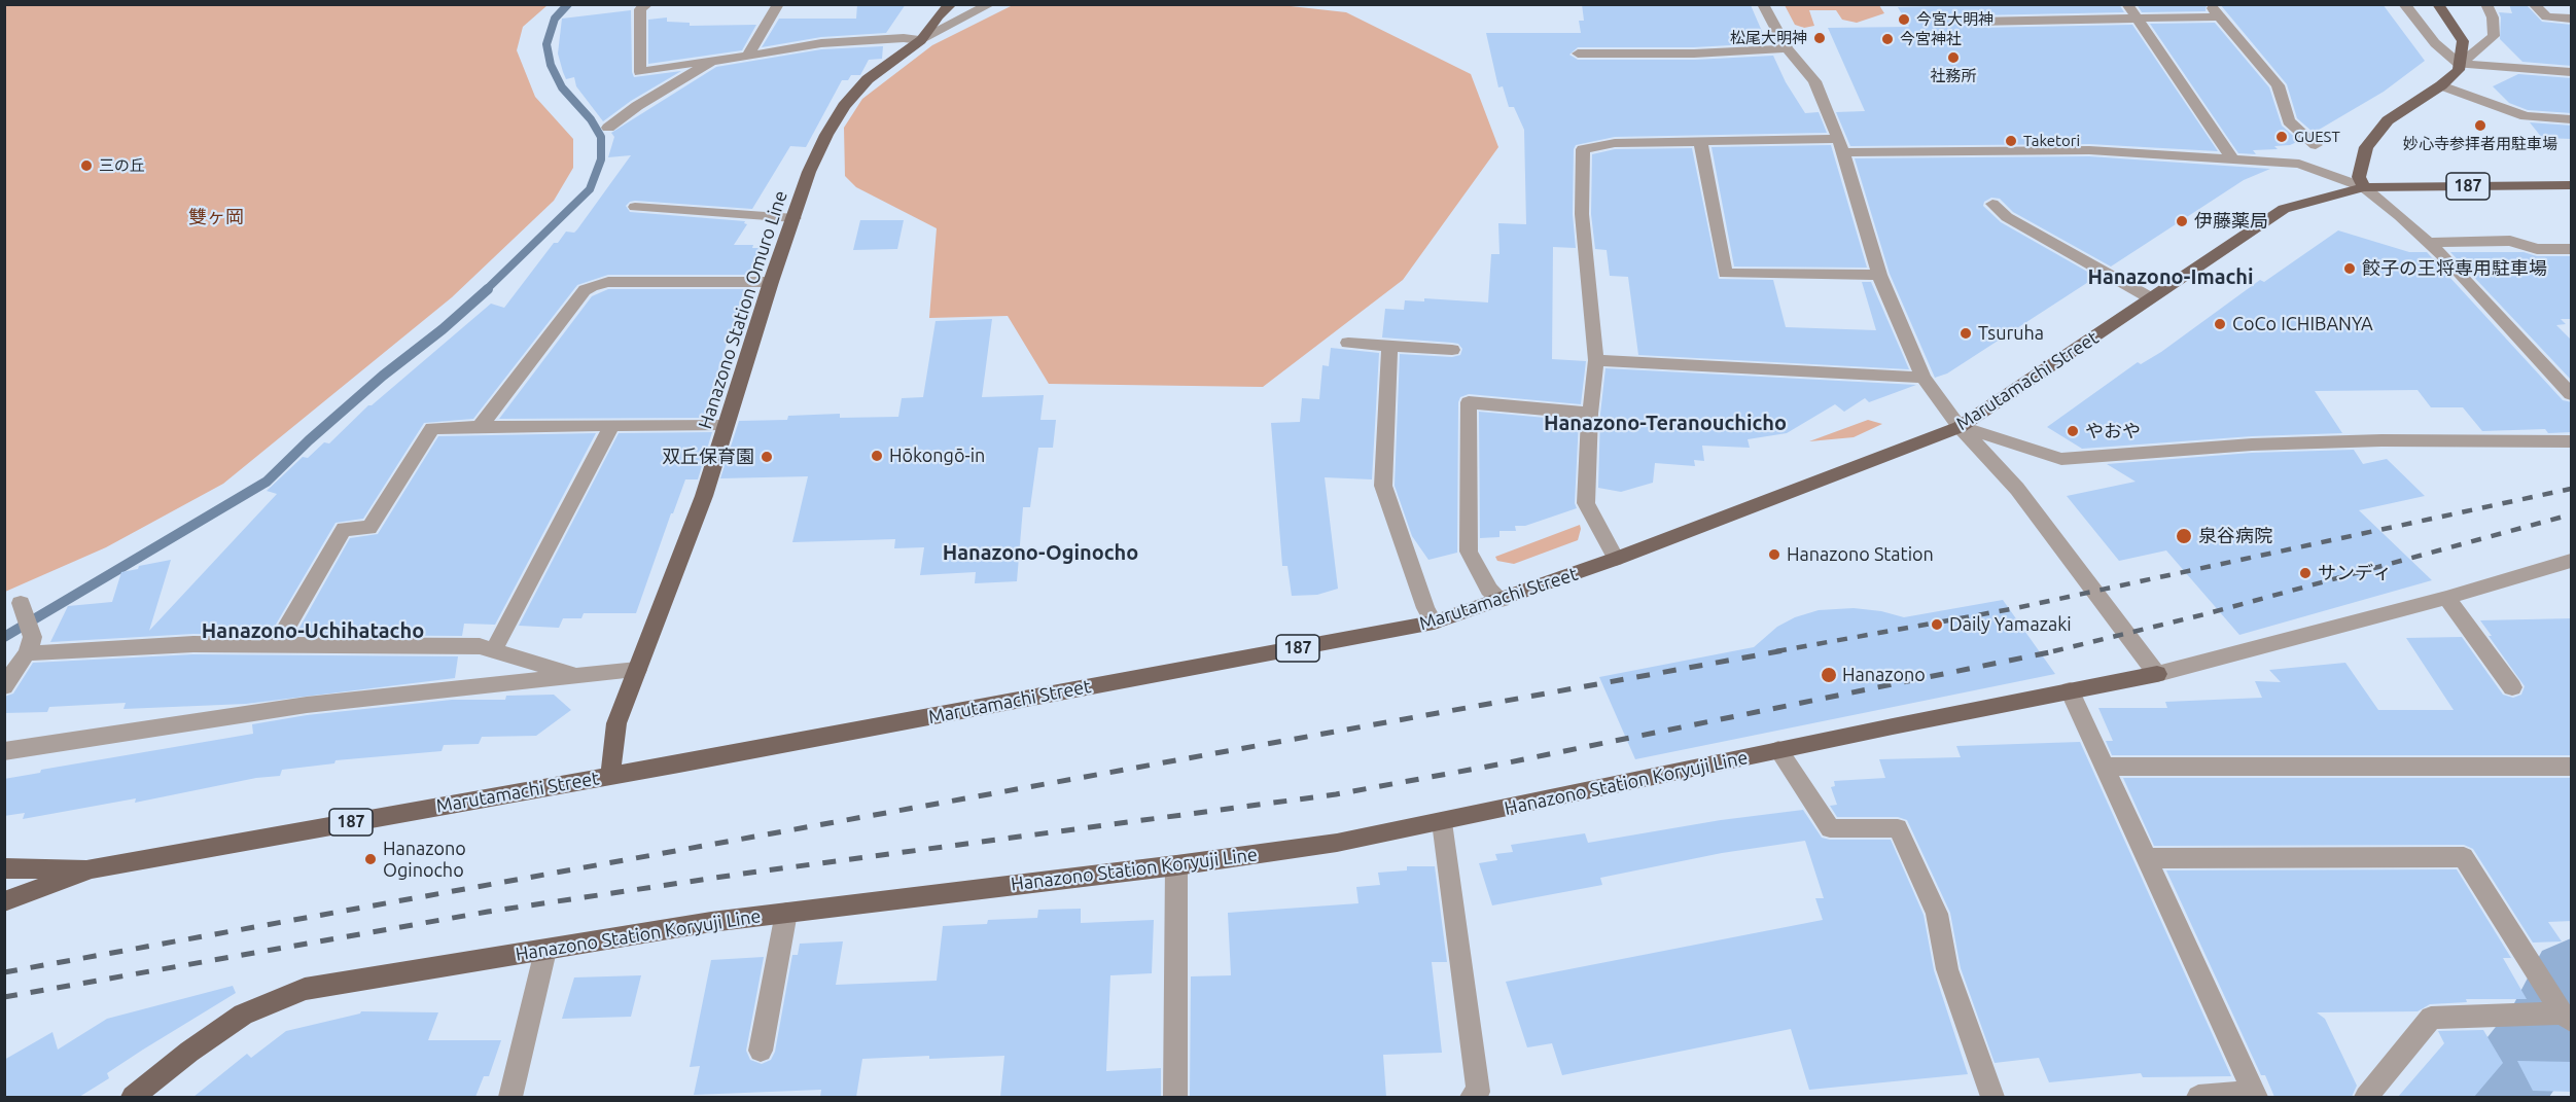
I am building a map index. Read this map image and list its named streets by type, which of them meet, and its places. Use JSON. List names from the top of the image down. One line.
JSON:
{"streets":{"main road":["187","Hanazono Station Omuro Line","Marutamachi Street","Hanazono Station Koryuji Line"]},"crossings":[["Hanazono Station Omuro Line","Marutamachi Street"]],"districts":["Hanazono-Imachi","Hanazono-Teranouchicho","Hanazono-Oginocho","Hanazono-Uchihatacho"],"parks":["雙ヶ岡"],"places":["今宮大明神","松尾大明神","今宮神社","社務所","妙心寺参拝者用駐車場","GUEST","Taketori","三の丘","伊藤薬局","餃子の王将専用駐車場","CoCo ICHIBANYA","Tsuruha","やおや","Hōkongō-in","双丘保育園","泉谷病院","Hanazono Station","サンディ","Daily Yamazaki","Hanazono","Hanazono Oginocho"]}
